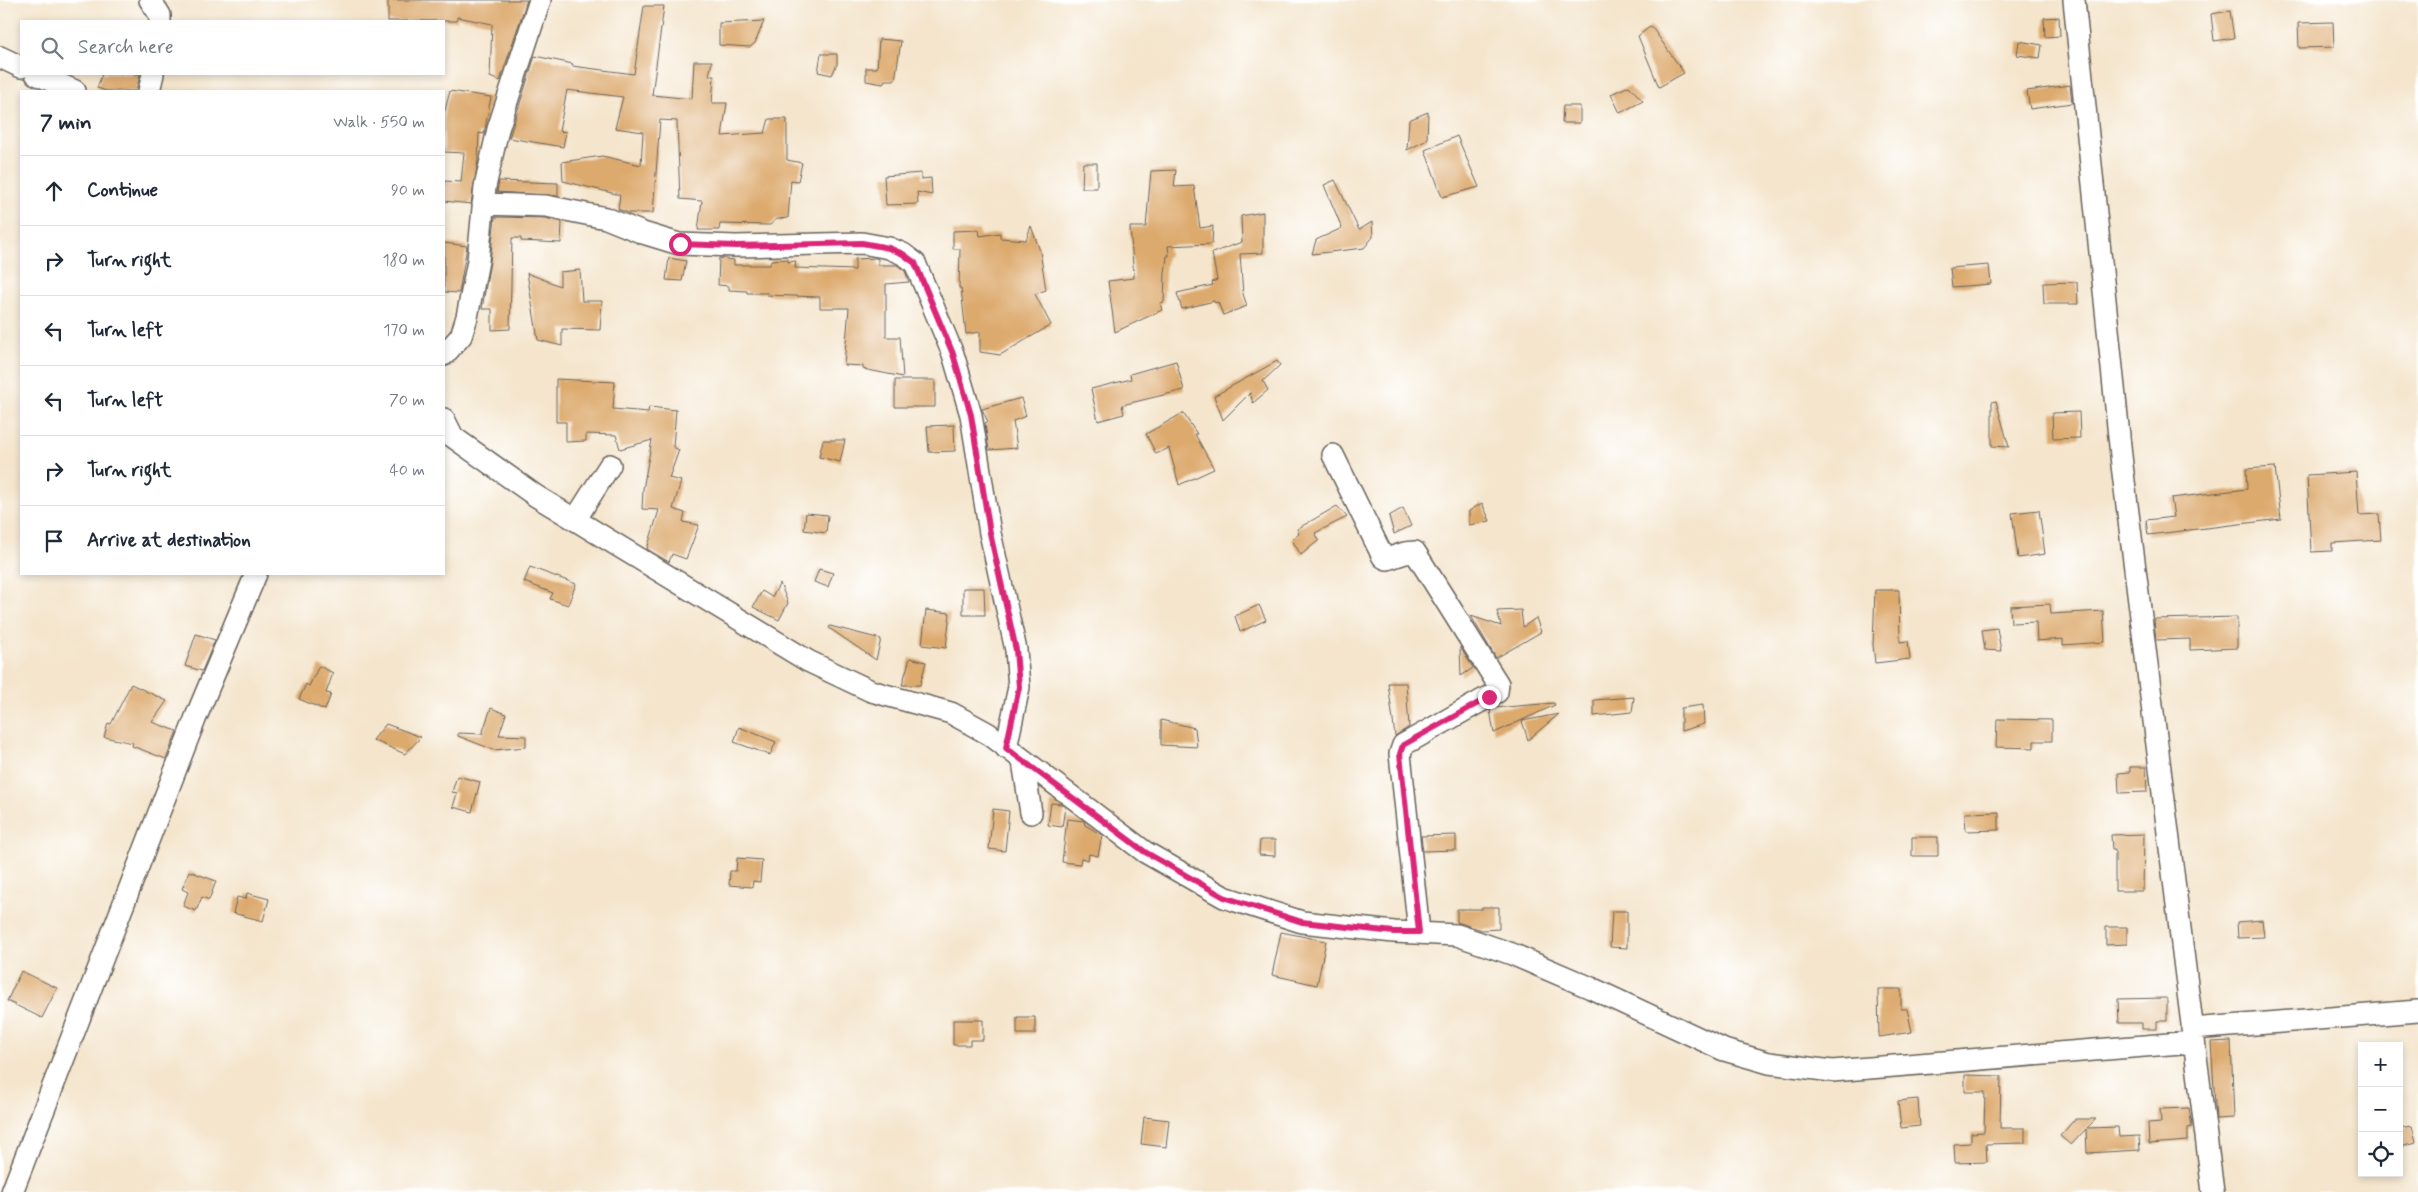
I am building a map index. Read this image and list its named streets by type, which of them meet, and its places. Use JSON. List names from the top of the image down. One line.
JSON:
{"page":{"search":"Search here","heading":["7 min","Walk · 550 m"],"list":[["Continue","90 m"],["Turn right","180 m"],["Turn left","170 m"],["Turn left","70 m"],["Turn right","40 m"],"Arrive at destination"],"map_buttons":["+","−"]}}
